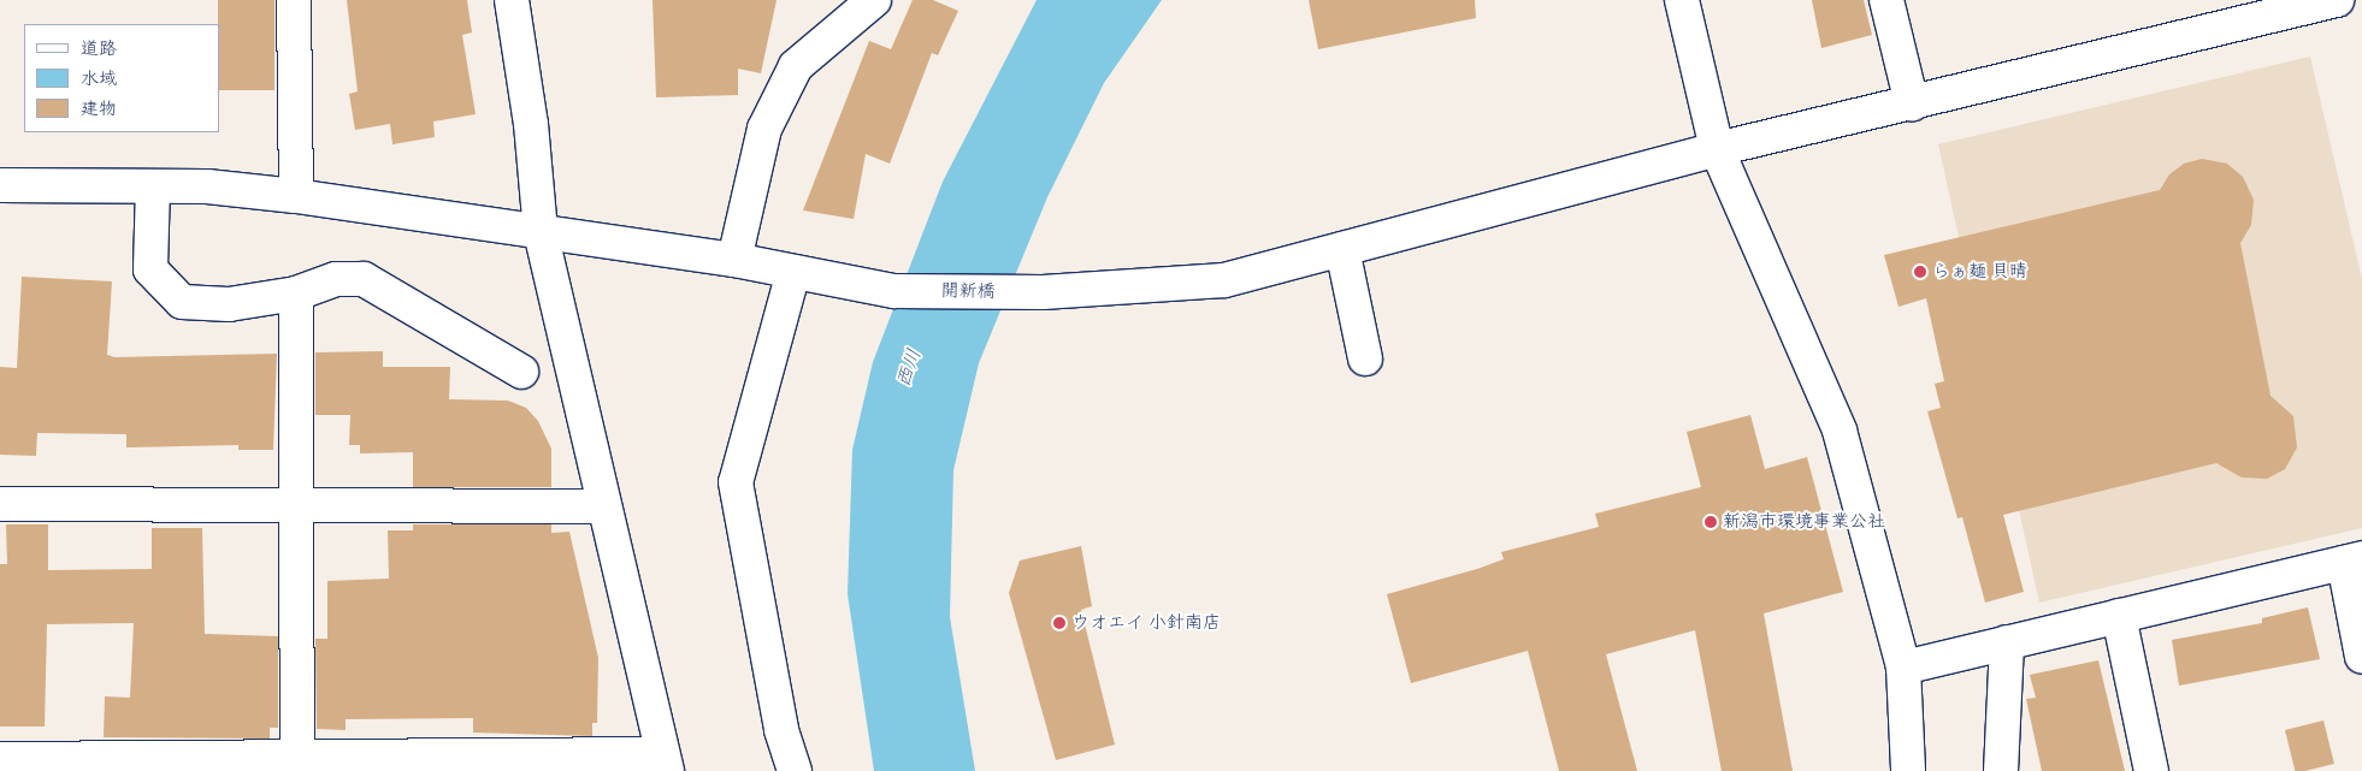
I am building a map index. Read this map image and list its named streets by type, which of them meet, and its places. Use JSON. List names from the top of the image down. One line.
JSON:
{"streets":{"street":["開新橋"]},"water":["西川"],"places":["らぁ麺 貝晴","新潟市環境事業公社","ウオエイ 小針南店"],"legend":["道路","水域","建物"]}
